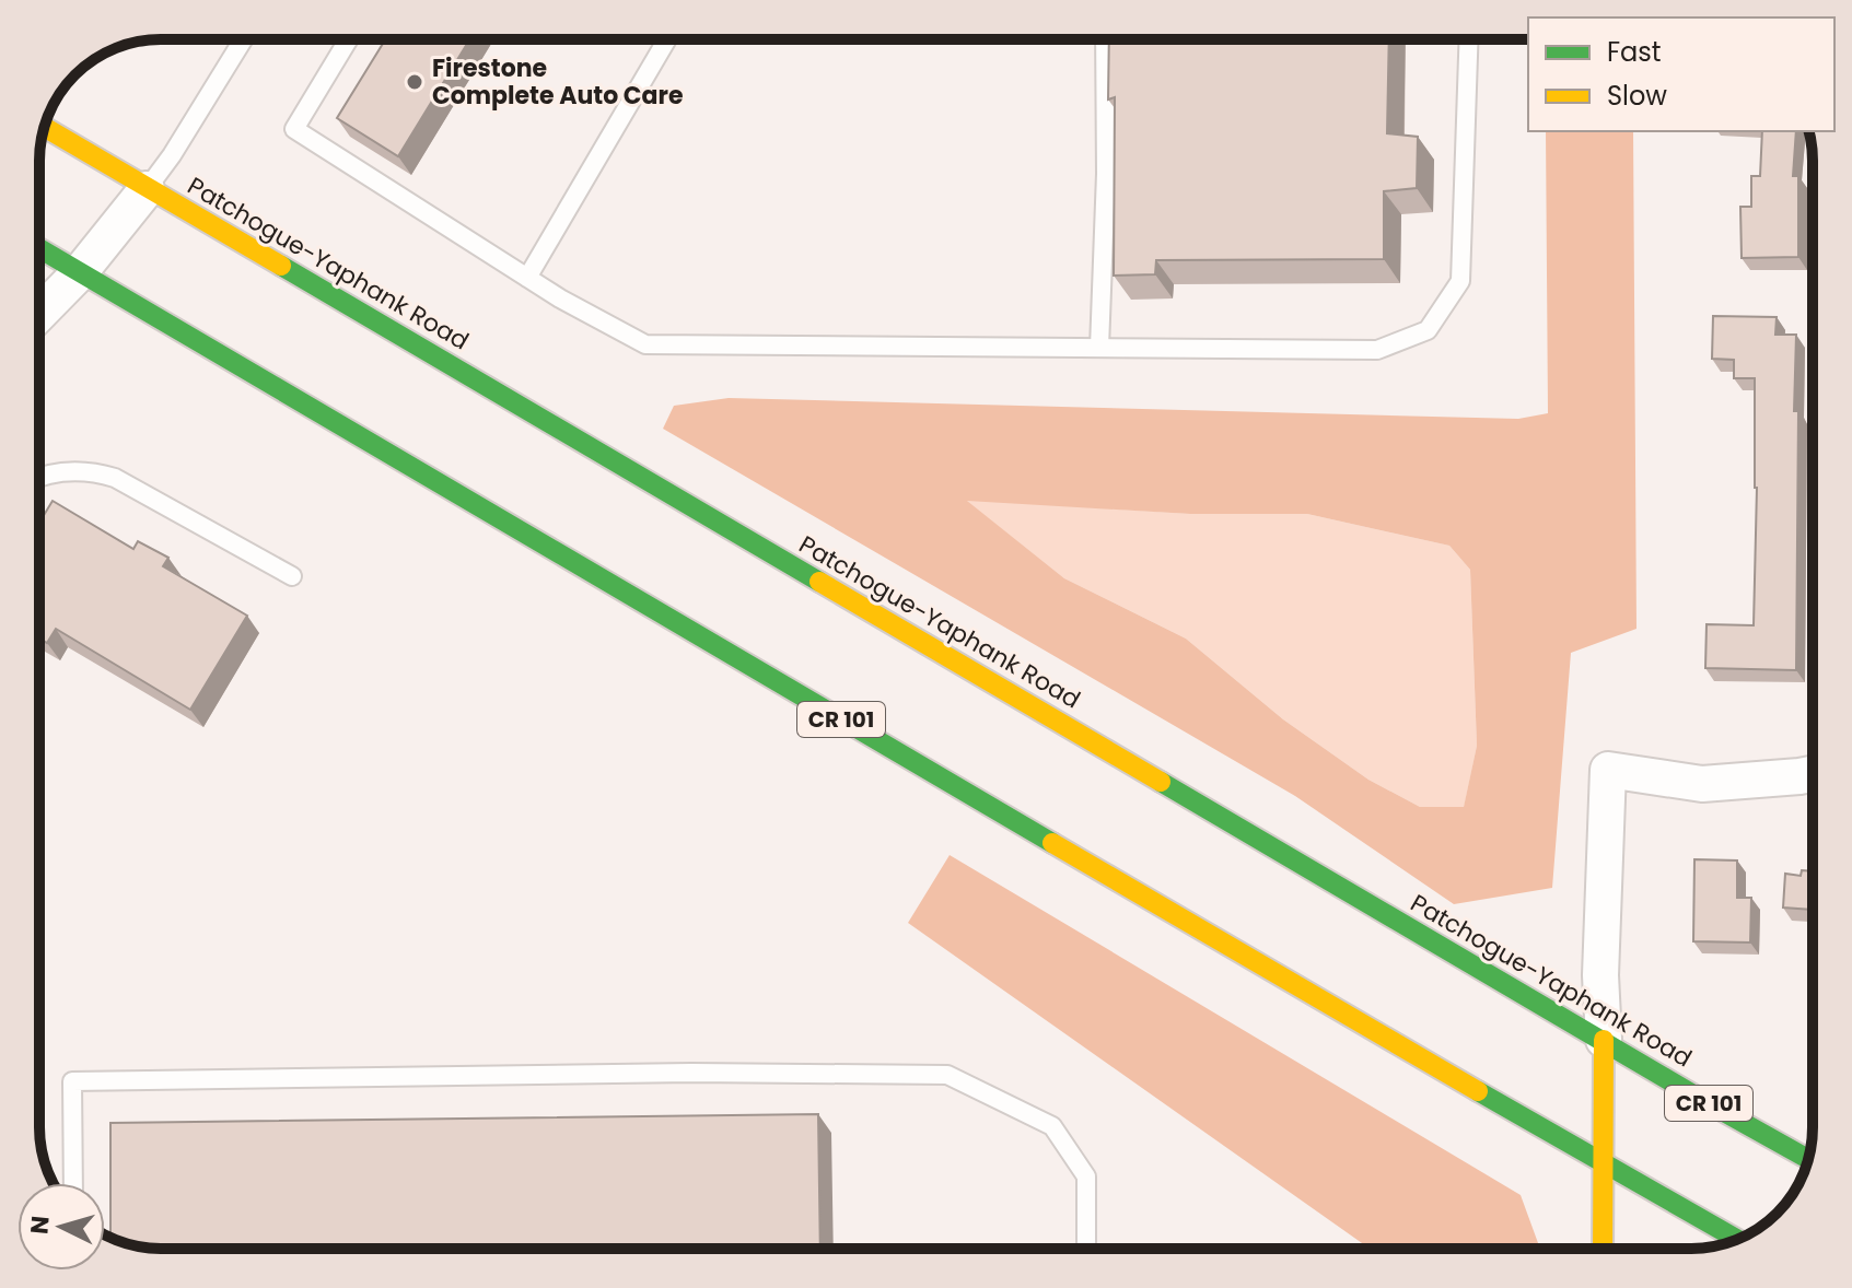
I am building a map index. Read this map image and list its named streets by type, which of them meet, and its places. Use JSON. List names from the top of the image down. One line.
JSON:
{"streets":{"main road":["Patchogue-Yaphank Road","CR 101"]},"places":["Firestone Complete Auto Care"],"legend":["Fast","Slow"],"north":"left"}
